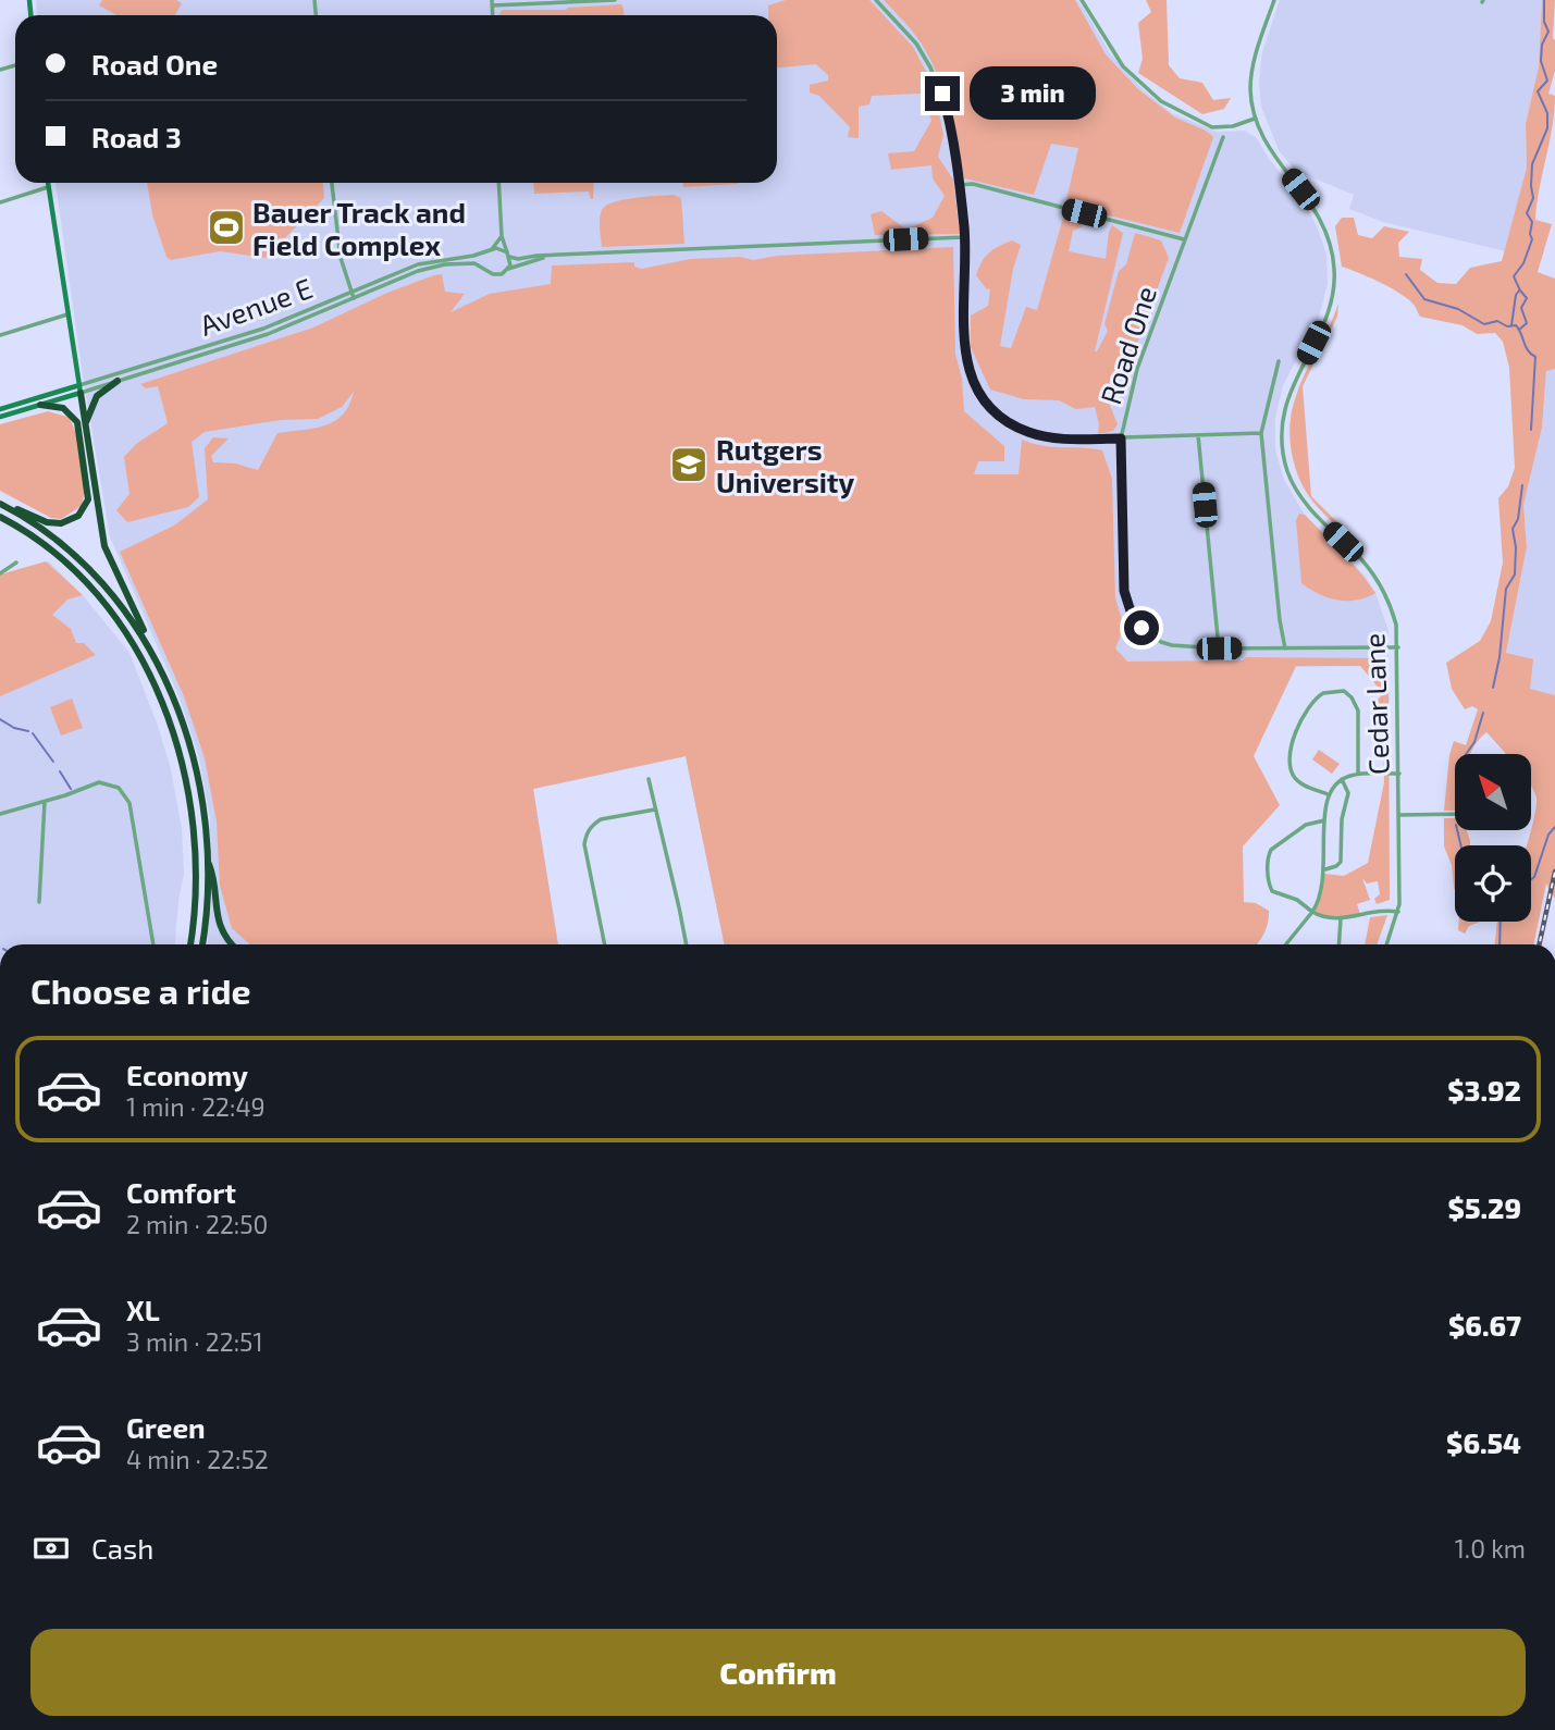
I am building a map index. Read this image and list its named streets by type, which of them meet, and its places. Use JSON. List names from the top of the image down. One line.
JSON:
{"streets":{"street":["Avenue E","Road One","Cedar Lane"]},"crossings":[["Road One","Cedar Lane"]],"places":{"sports":["Bauer Track and Field Complex"],"school or university":["Rutgers University"]},"north":"top left","page":{"banner":["Road One","Road 3"],"bubble":"3 min","heading":"Choose a ride","list":[{"name":"Economy","note":"1 min · 22:49","value":"$3.92"},{"name":"Comfort","note":"2 min · 22:50","value":"$5.29"},{"name":"XL","note":"3 min · 22:51","value":"$6.67"},{"name":"Green","note":"4 min · 22:52","value":"$6.54"}],"pay":["Cash","1.0 km"],"buttons":"Confirm"}}
